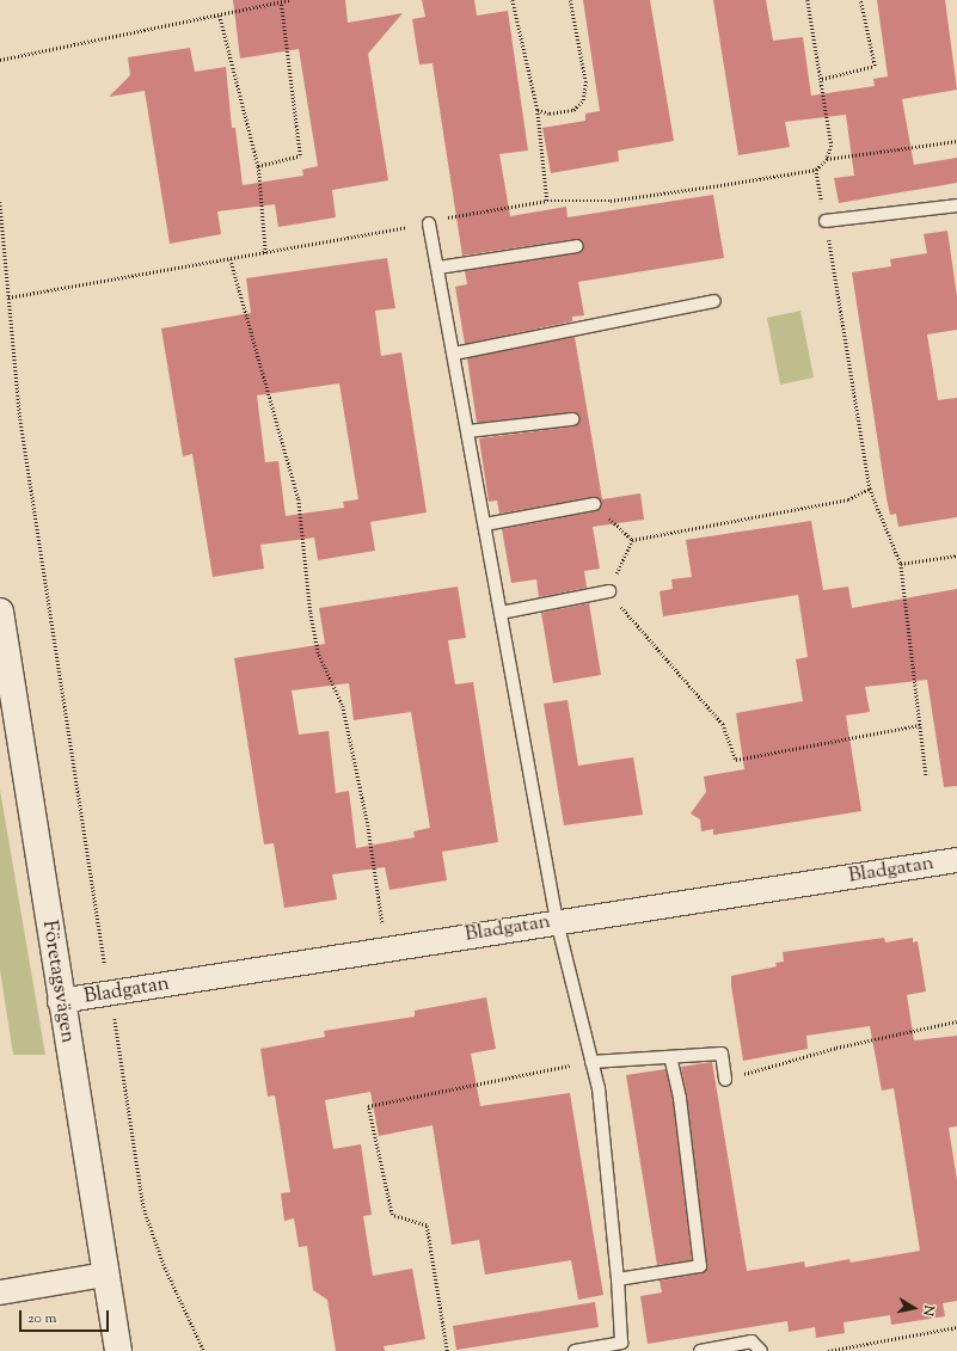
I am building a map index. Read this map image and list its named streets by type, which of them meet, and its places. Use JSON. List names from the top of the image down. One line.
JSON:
{"streets":{"street":["Bladgatan","Företagsvägen"]},"crossings":[["Bladgatan","Företagsvägen"]],"scale_bar":"20 m","north":"right"}
